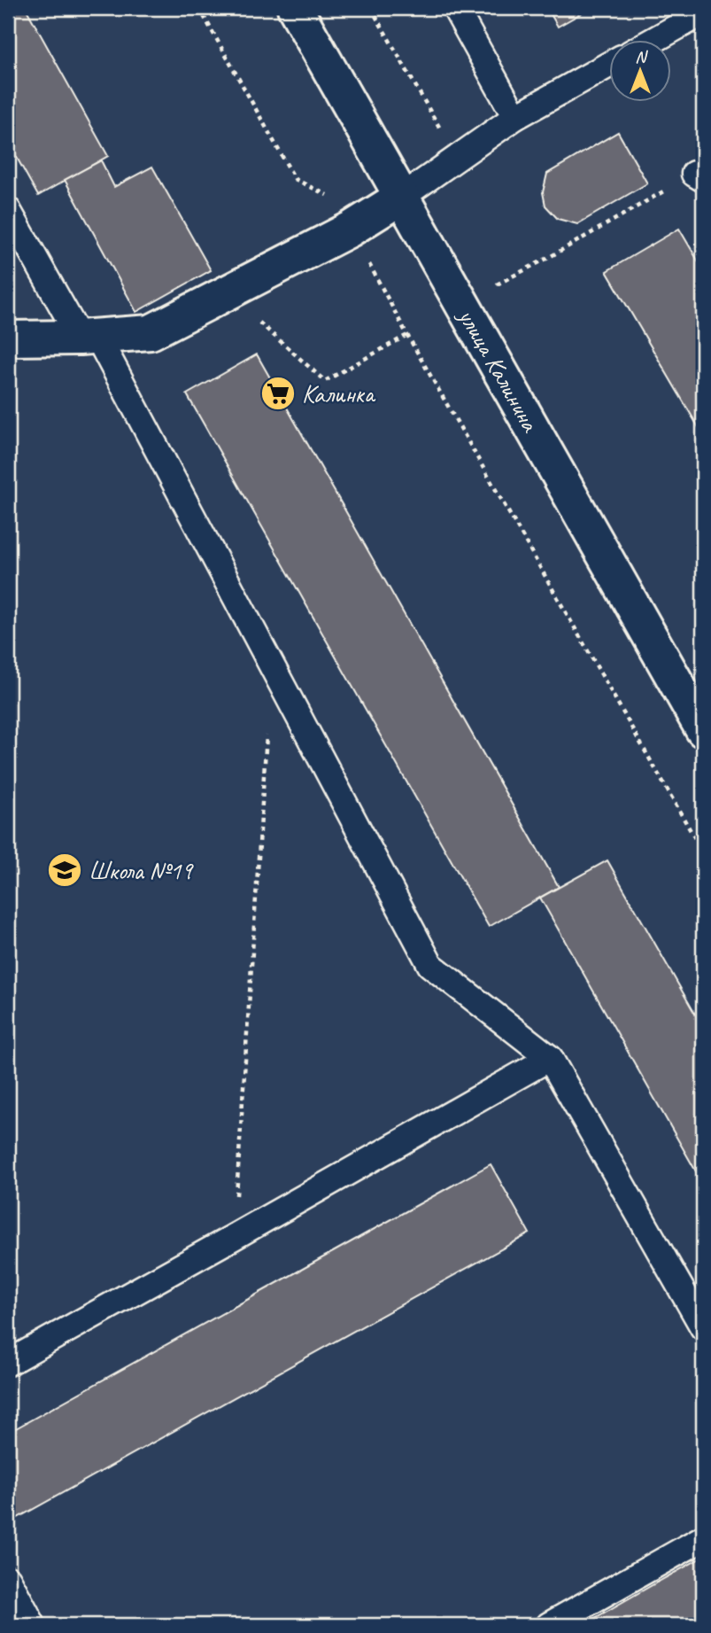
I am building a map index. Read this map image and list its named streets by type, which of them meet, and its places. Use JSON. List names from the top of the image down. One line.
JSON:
{"streets":{"main road":["улица Калинина"]},"places":{"supermarket":["Калинка"],"school or university":["Школа №19"]},"north":"top"}
